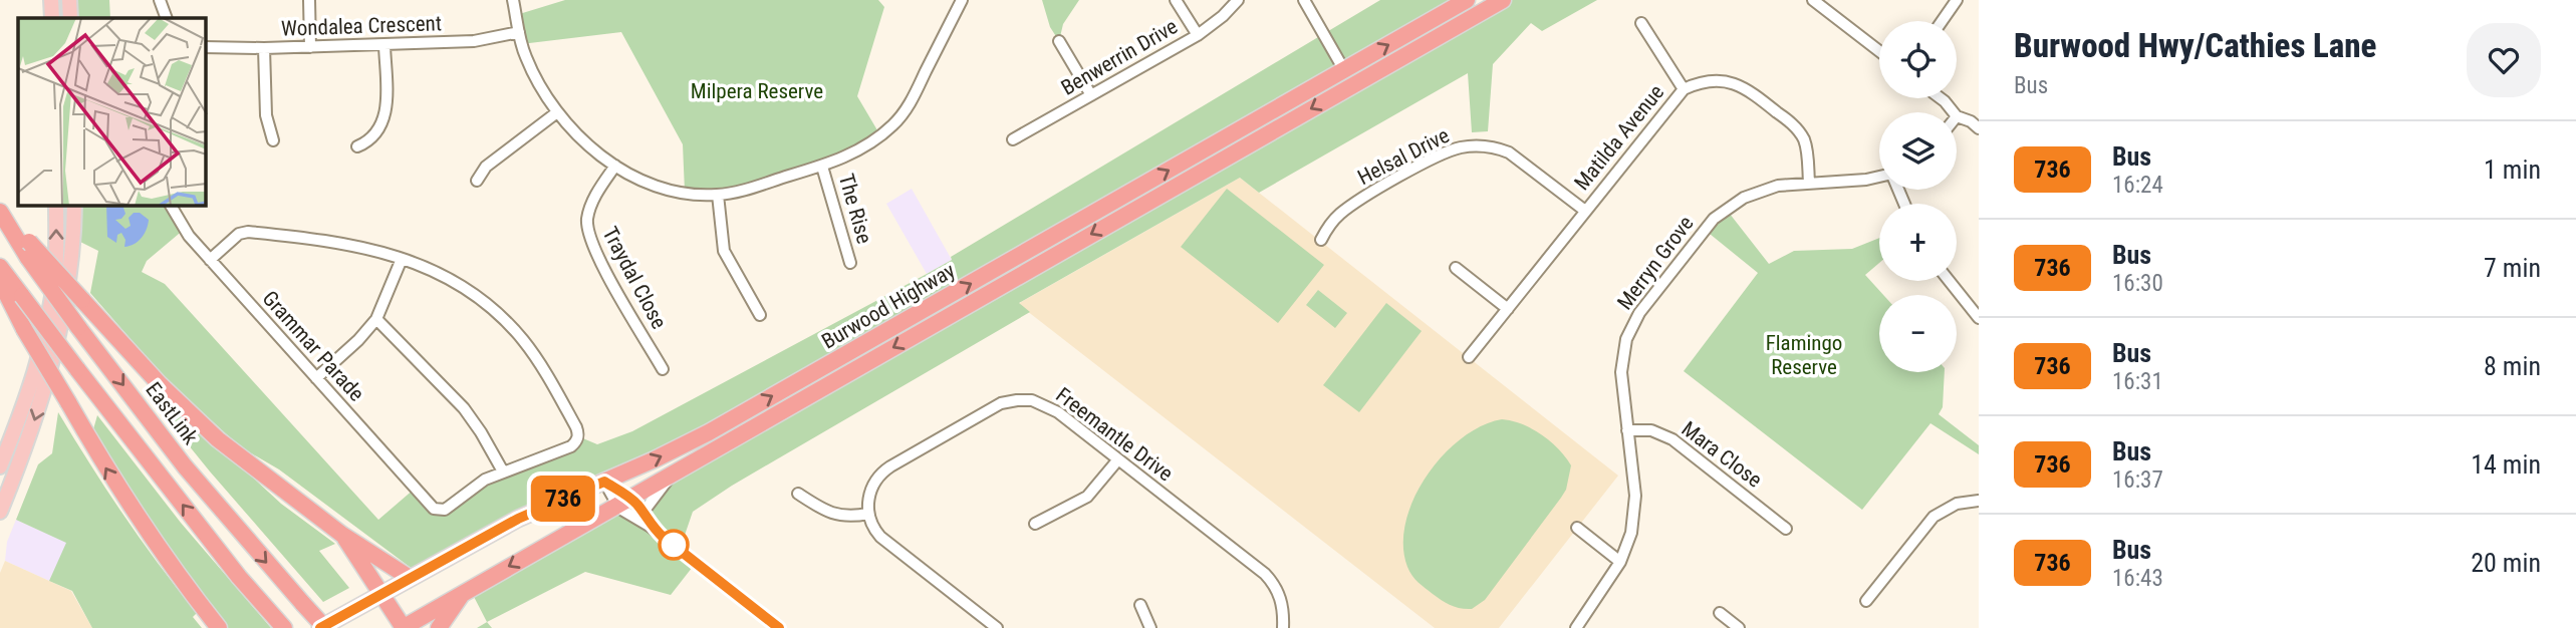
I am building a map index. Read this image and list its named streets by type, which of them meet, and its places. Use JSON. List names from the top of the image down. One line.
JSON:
{"streets":{"highway":["Burwood Highway","EastLink"],"street":["Wondalea Crescent","Benwerrin Drive","Matilda Avenue","Helsal Drive","The Rise","Merryn Grove","Traydal Close","Grammar Parade","Freemantle Drive","Mara Close"]},"crossings":[["Matilda Avenue","Helsal Drive"],["Matilda Avenue","Merryn Grove"],["Merryn Grove","Mara Close"],["Burwood Highway","EastLink"]],"parks":["Milpera Reserve","Flamingo Reserve"],"lines":["bus line 736"],"page":{"on_map":"736","heading":["Burwood Hwy/Cathies Lane","Bus"],"map_buttons":["+","−"],"list":[{"mark":"736","name":"Bus","note":"16:24","value":"1 min"},{"mark":"736","name":"Bus","note":"16:30","value":"7 min"},{"mark":"736","name":"Bus","note":"16:31","value":"8 min"},{"mark":"736","name":"Bus","note":"16:37","value":"14 min"},{"mark":"736","name":"Bus","note":"16:43","value":"20 min"}]}}
